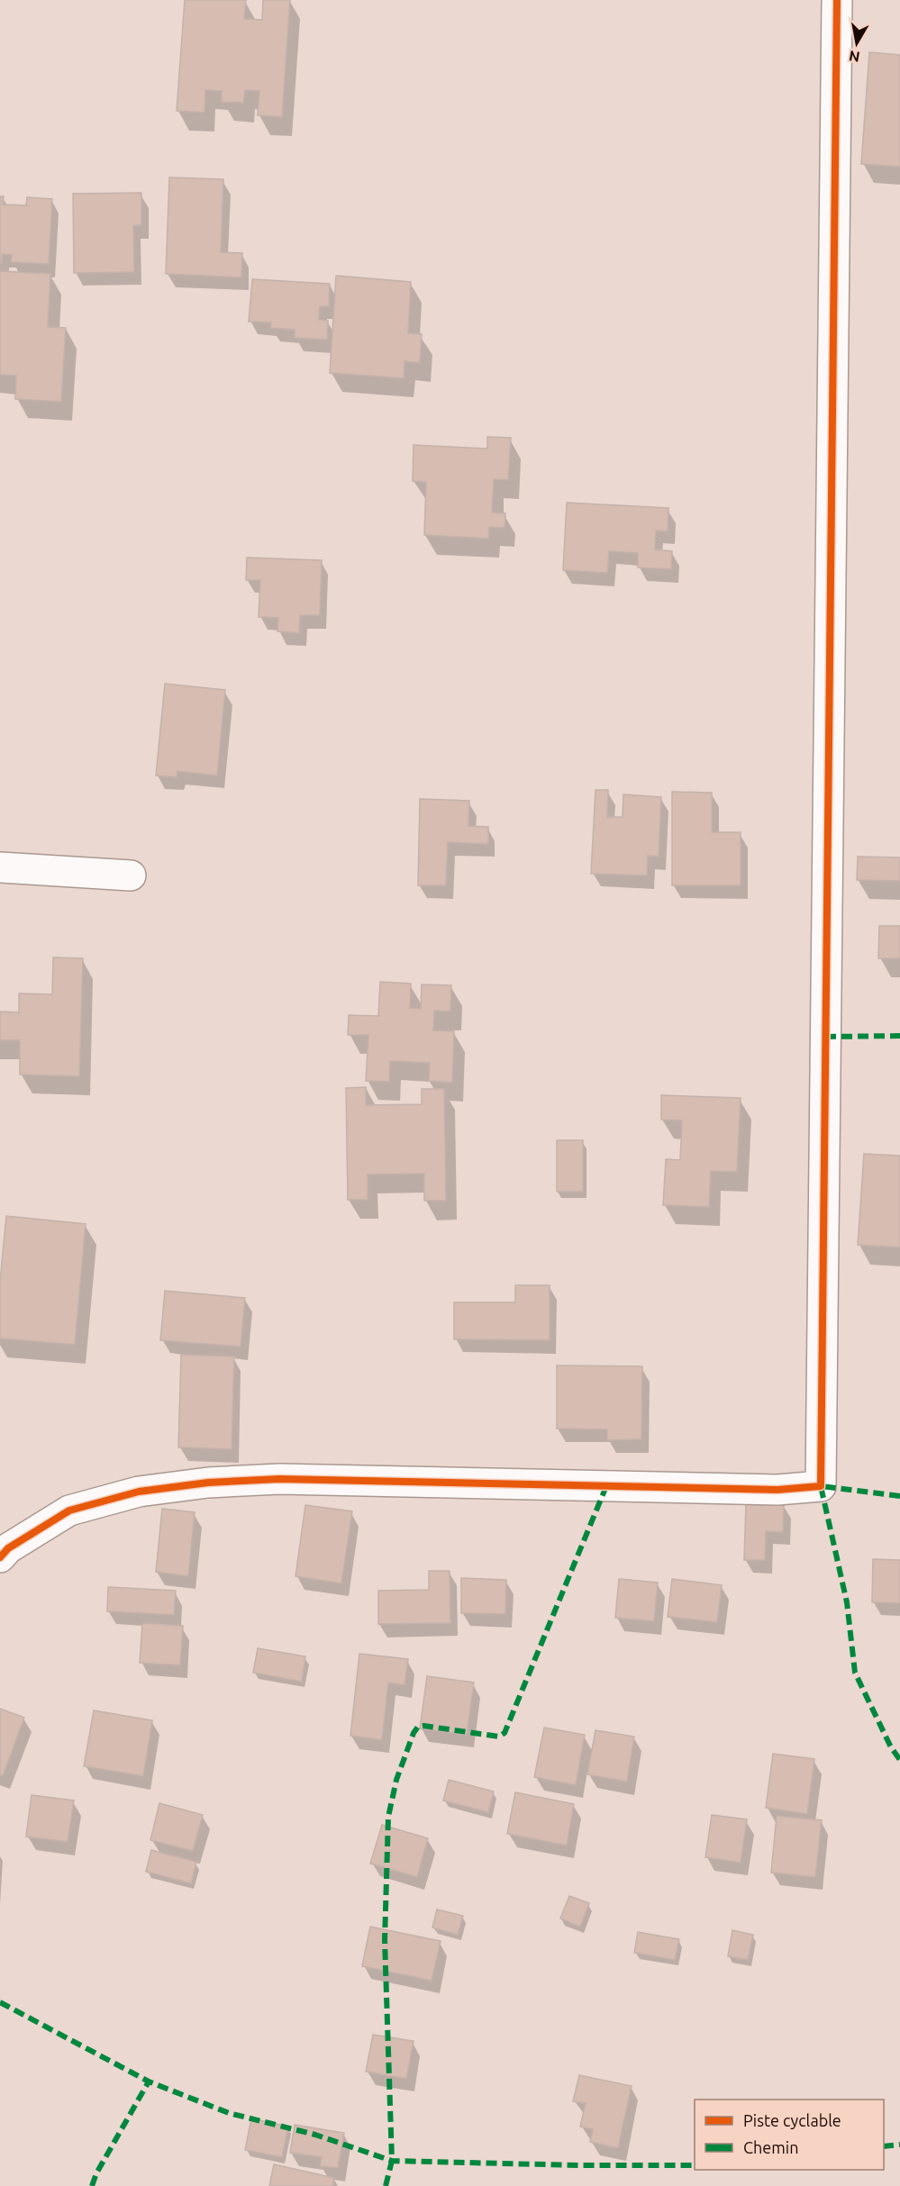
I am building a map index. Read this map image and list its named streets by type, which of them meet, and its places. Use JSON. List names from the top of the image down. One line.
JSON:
{"legend":["Piste cyclable","Chemin"],"north":"bottom"}
